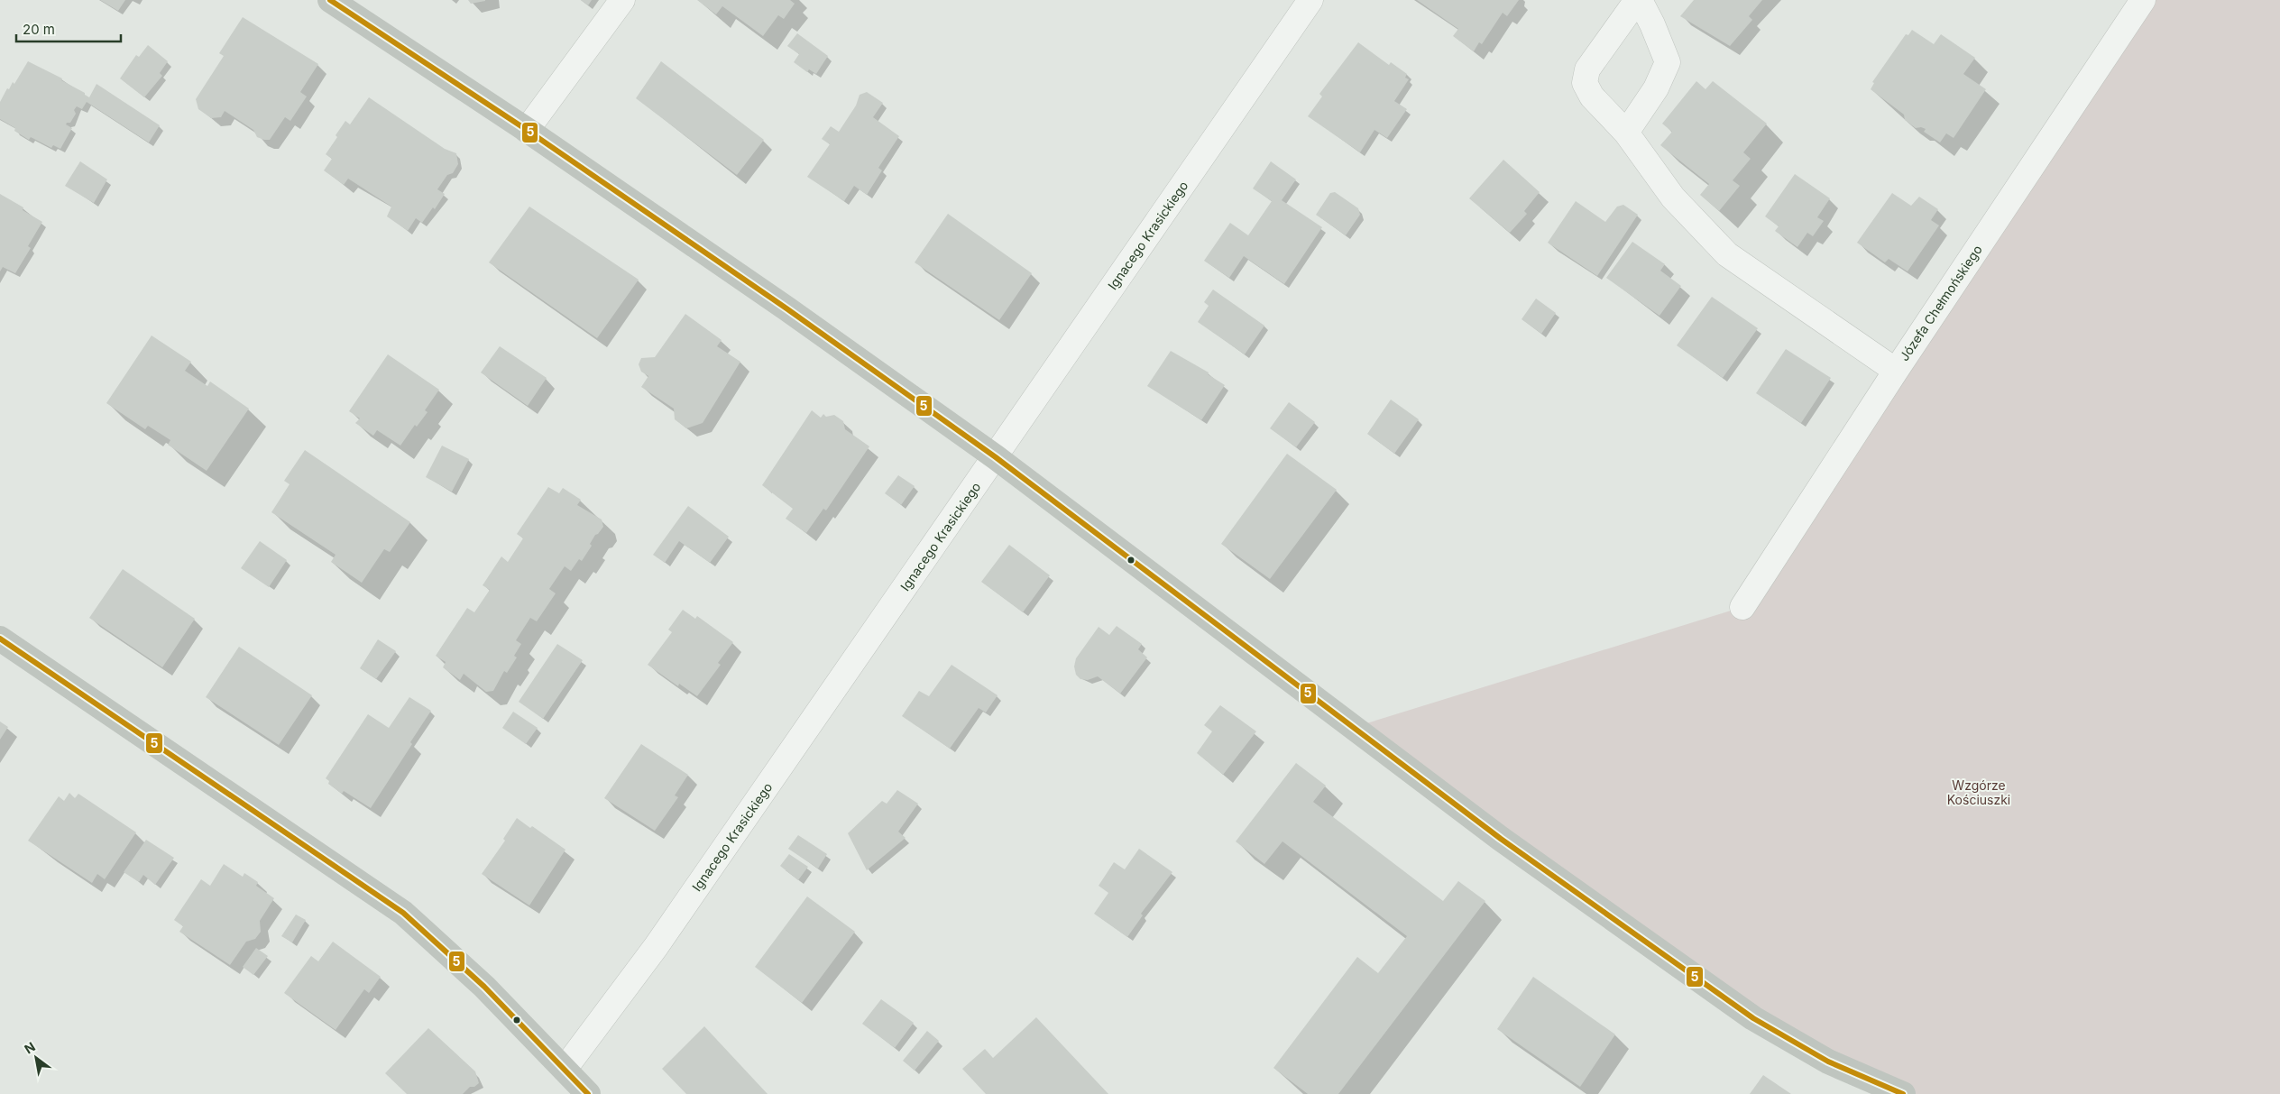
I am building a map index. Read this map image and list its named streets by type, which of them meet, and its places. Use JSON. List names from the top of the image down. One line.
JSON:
{"streets":{"street":["Ignacego Krasickiego","Józefa Chełmońskiego"]},"parks":["Wzgórze Kościuszki"],"lines":["transit line 5"],"scale_bar":"20 m","north":"top left"}
